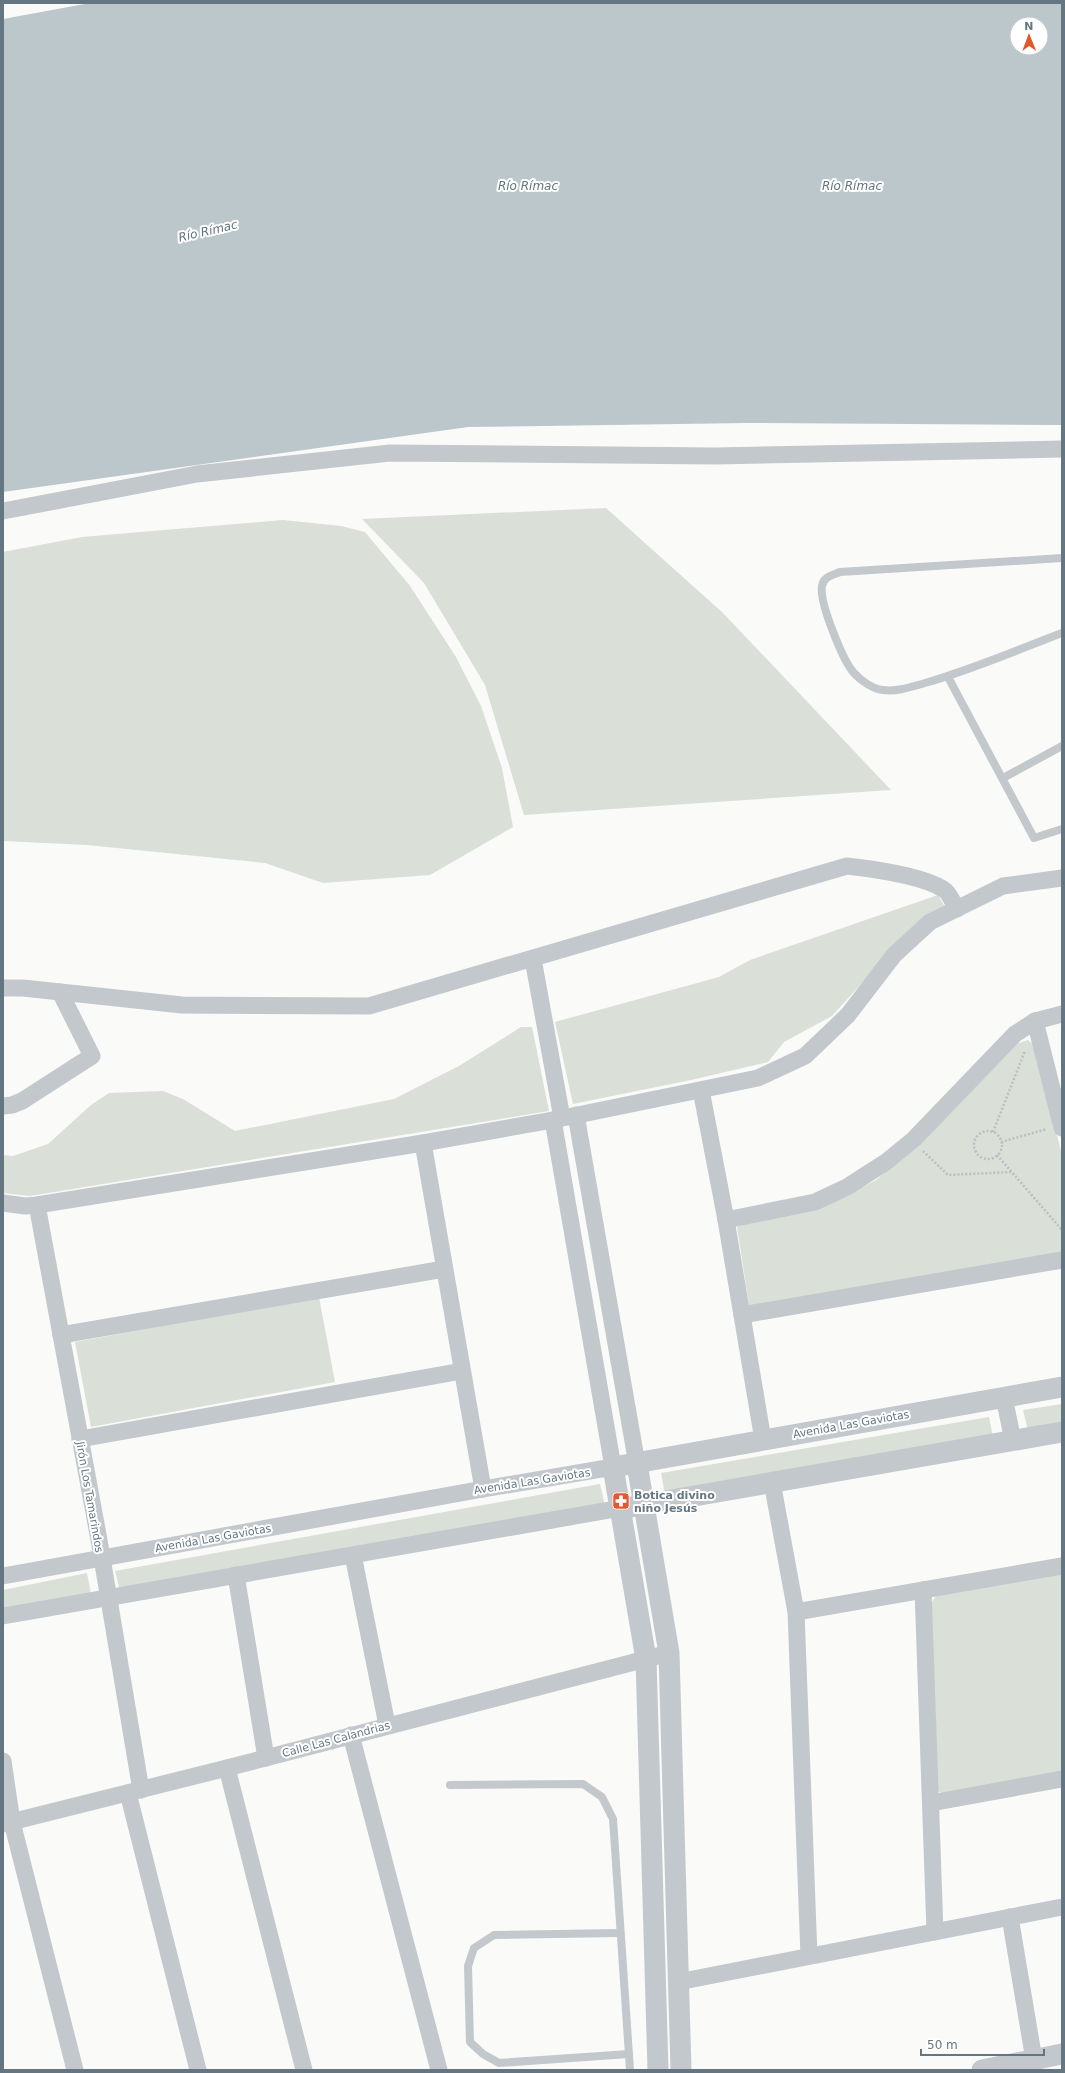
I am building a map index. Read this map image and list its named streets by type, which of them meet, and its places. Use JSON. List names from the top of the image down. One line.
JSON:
{"streets":{"street":["Avenida Las Gaviotas","Jirón Los Tamarindos","Calle Las Calandrias"]},"crossings":[["Avenida Las Gaviotas","Jirón Los Tamarindos"],["Jirón Los Tamarindos","Calle Las Calandrias"]],"water":["Río Rímac"],"places":{"pharmacy":["Botica divino niño Jesús"]},"scale_bar":"50 m","north":"top"}
